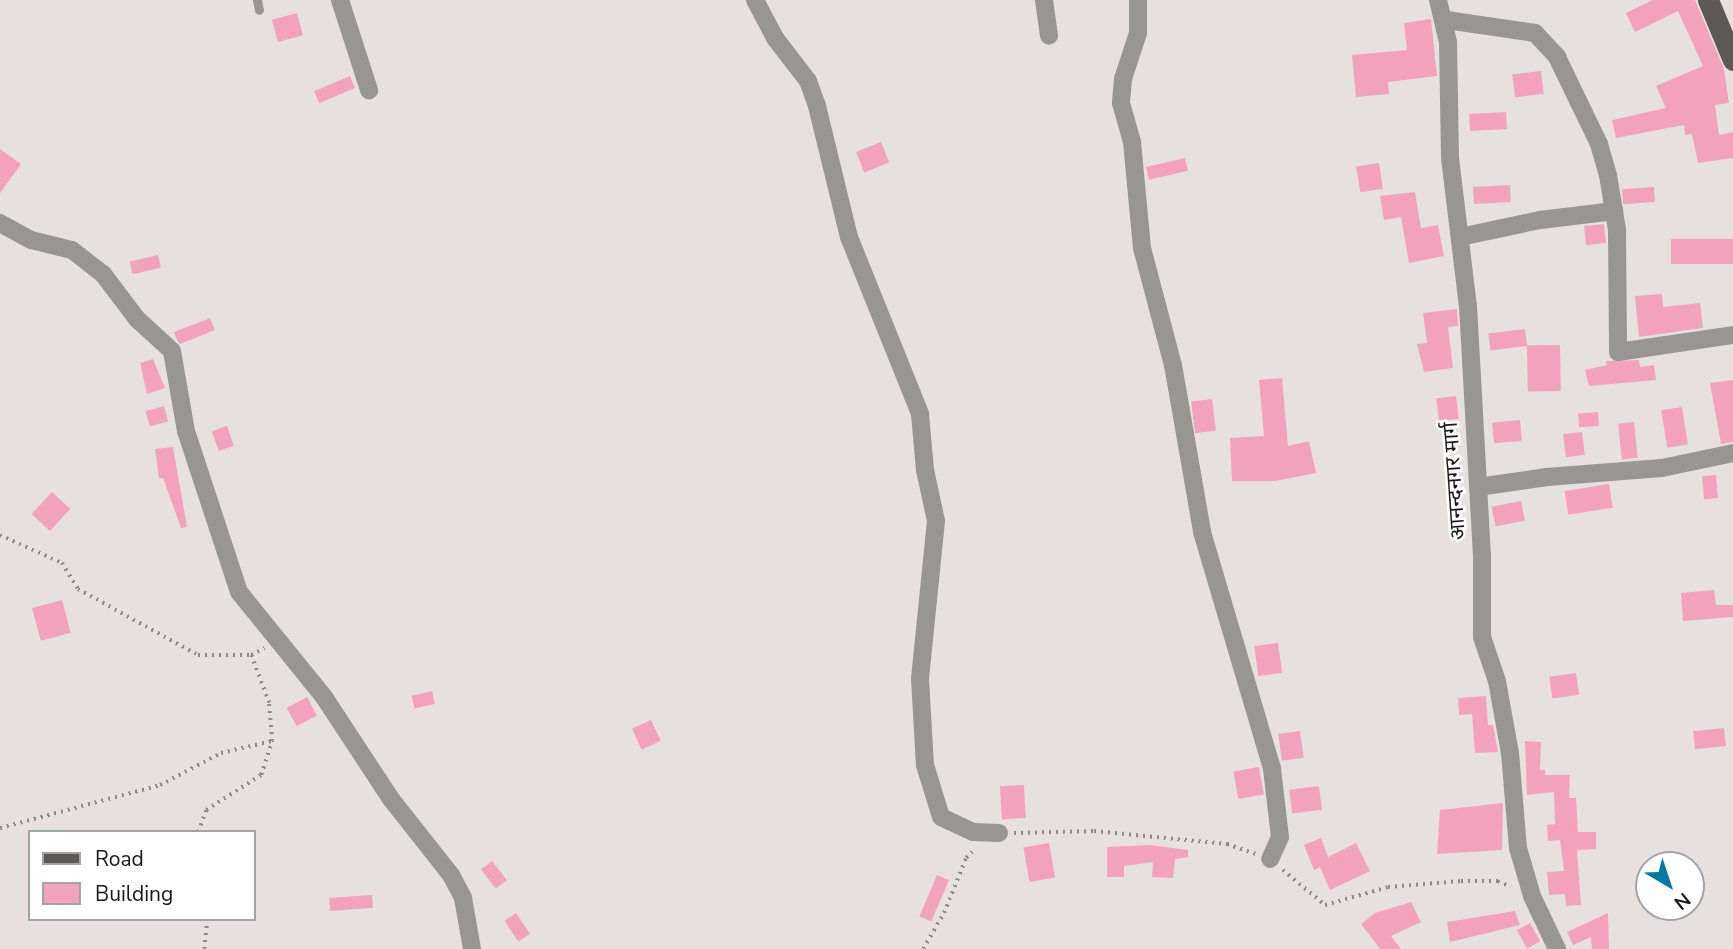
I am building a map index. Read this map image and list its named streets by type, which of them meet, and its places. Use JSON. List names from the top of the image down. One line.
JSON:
{"streets":{"street":["आनन्दनगर मार्ग"]},"legend":["Road","Building"],"north":"bottom right"}
